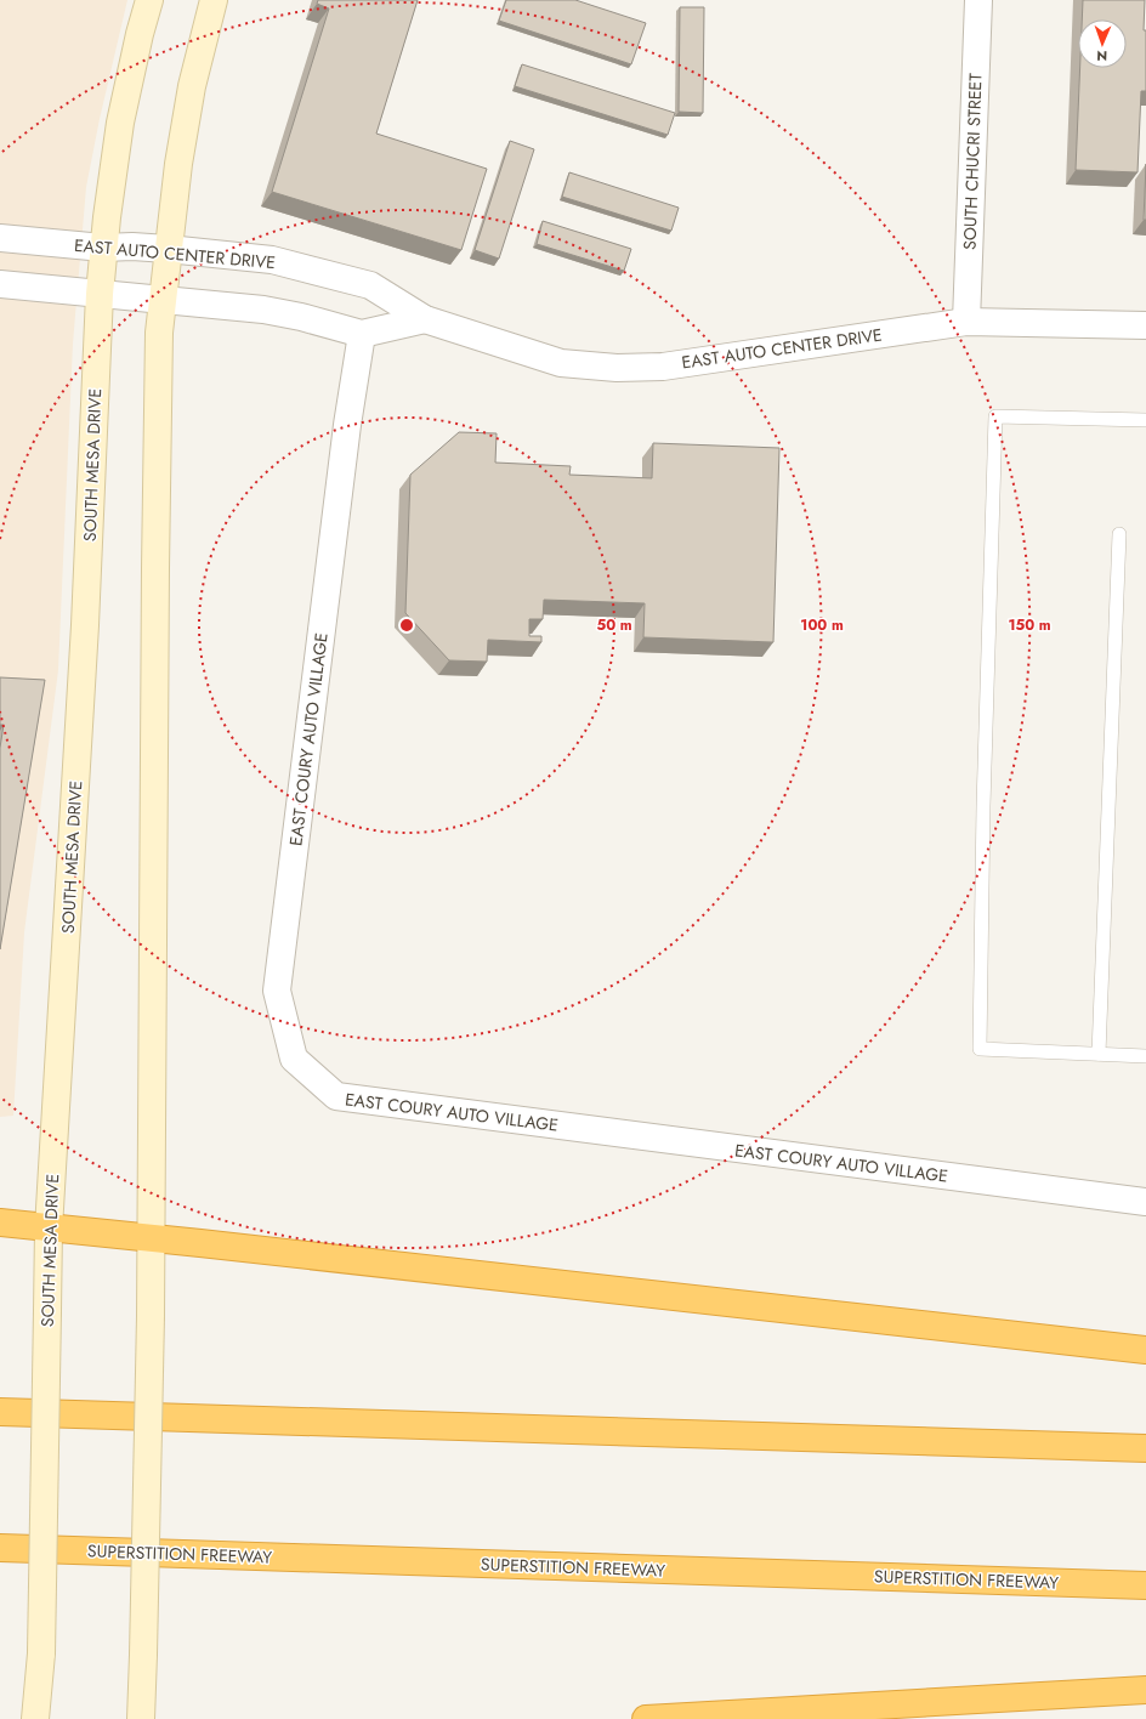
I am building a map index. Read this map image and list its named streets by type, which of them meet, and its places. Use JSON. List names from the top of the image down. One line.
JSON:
{"streets":{"highway":["SUPERSTITION FREEWAY"],"main road":["SOUTH MESA DRIVE"],"street":["SOUTH CHUCRI STREET","EAST AUTO CENTER DRIVE","EAST COURY AUTO VILLAGE"]},"crossings":[["SOUTH CHUCRI STREET","EAST AUTO CENTER DRIVE"],["EAST AUTO CENTER DRIVE","SOUTH MESA DRIVE"],["EAST AUTO CENTER DRIVE","EAST COURY AUTO VILLAGE"]],"north":"bottom","rings":["50 m","100 m","150 m"]}
